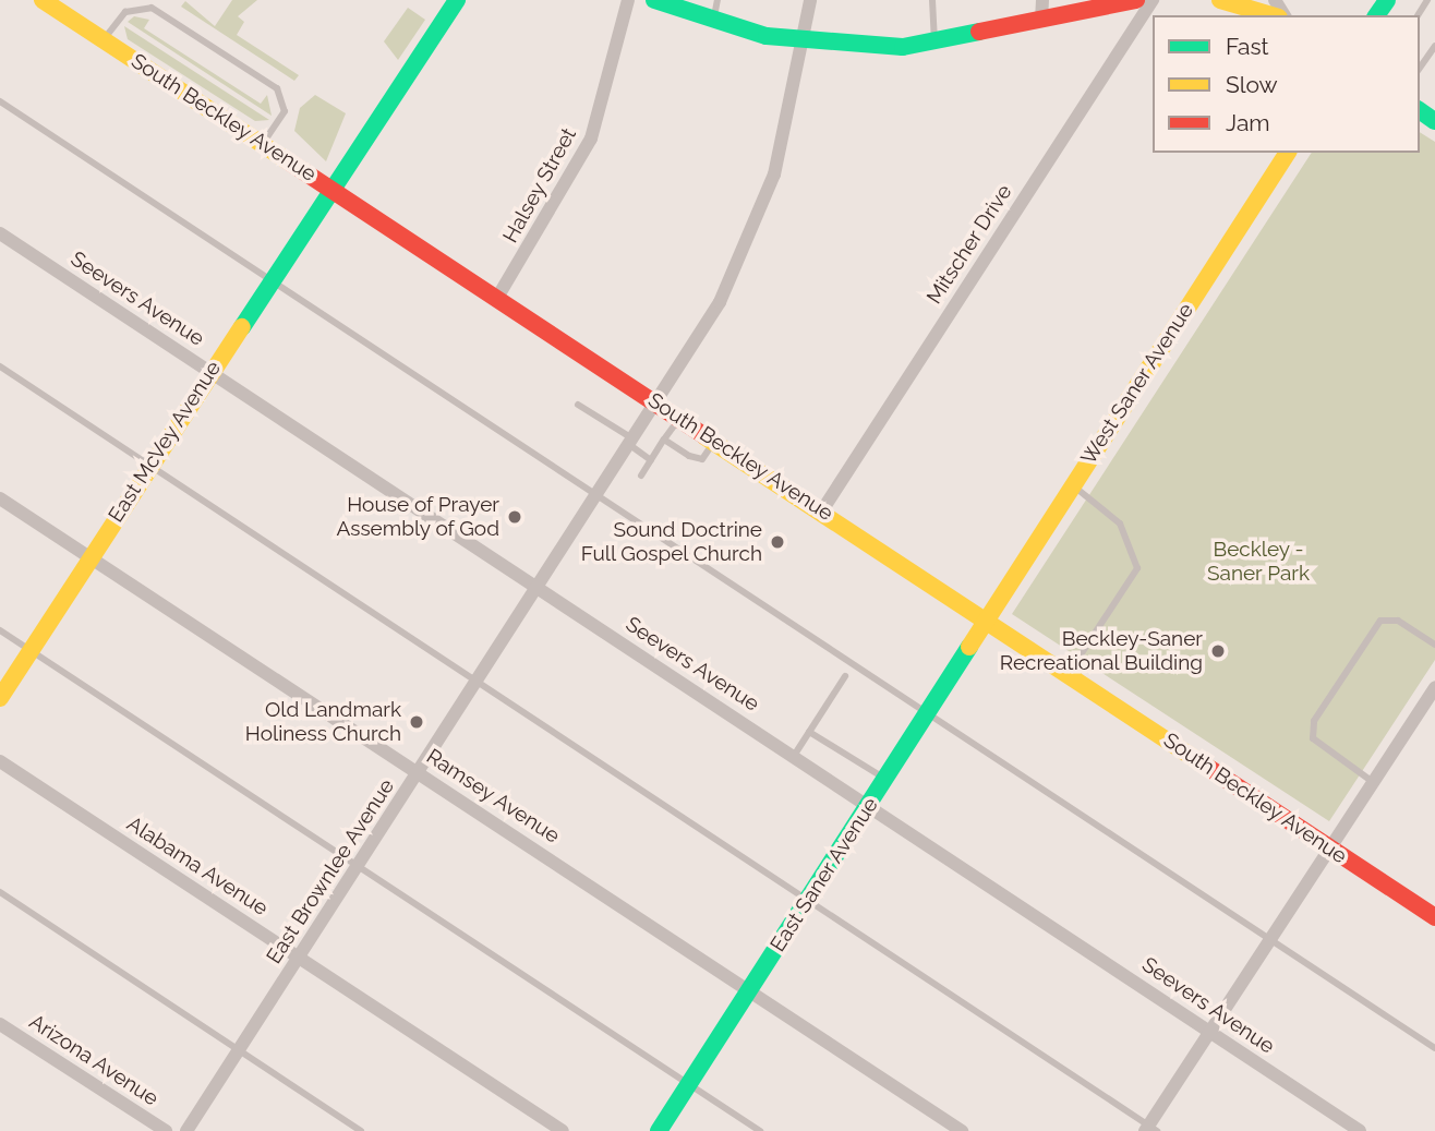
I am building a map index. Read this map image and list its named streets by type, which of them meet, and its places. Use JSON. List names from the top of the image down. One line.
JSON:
{"streets":{"street":["South Beckley Avenue","Halsey Street","Mitscher Drive","Seevers Avenue","West Saner Avenue","East McVey Avenue","Ramsey Avenue","Alabama Avenue","East Brownlee Avenue","East Saner Avenue","Arizona Avenue"]},"crossings":[["South Beckley Avenue","Halsey Street"],["South Beckley Avenue","Mitscher Drive"],["South Beckley Avenue","West Saner Avenue"],["South Beckley Avenue","East McVey Avenue"],["South Beckley Avenue","East Brownlee Avenue"],["South Beckley Avenue","East Saner Avenue"],["Seevers Avenue","East McVey Avenue"],["Seevers Avenue","East Brownlee Avenue"],["Seevers Avenue","East Saner Avenue"],["West Saner Avenue","East Saner Avenue"],["East McVey Avenue","Ramsey Avenue"],["Ramsey Avenue","East Brownlee Avenue"],["Ramsey Avenue","East Saner Avenue"],["Alabama Avenue","East Brownlee Avenue"]],"parks":["Beckley - Saner Park"],"places":["House of Prayer Assembly of God","Sound Doctrine Full Gospel Church","Beckley-Saner Recreational Building","Old Landmark Holiness Church"],"legend":["Fast","Slow","Jam"]}
